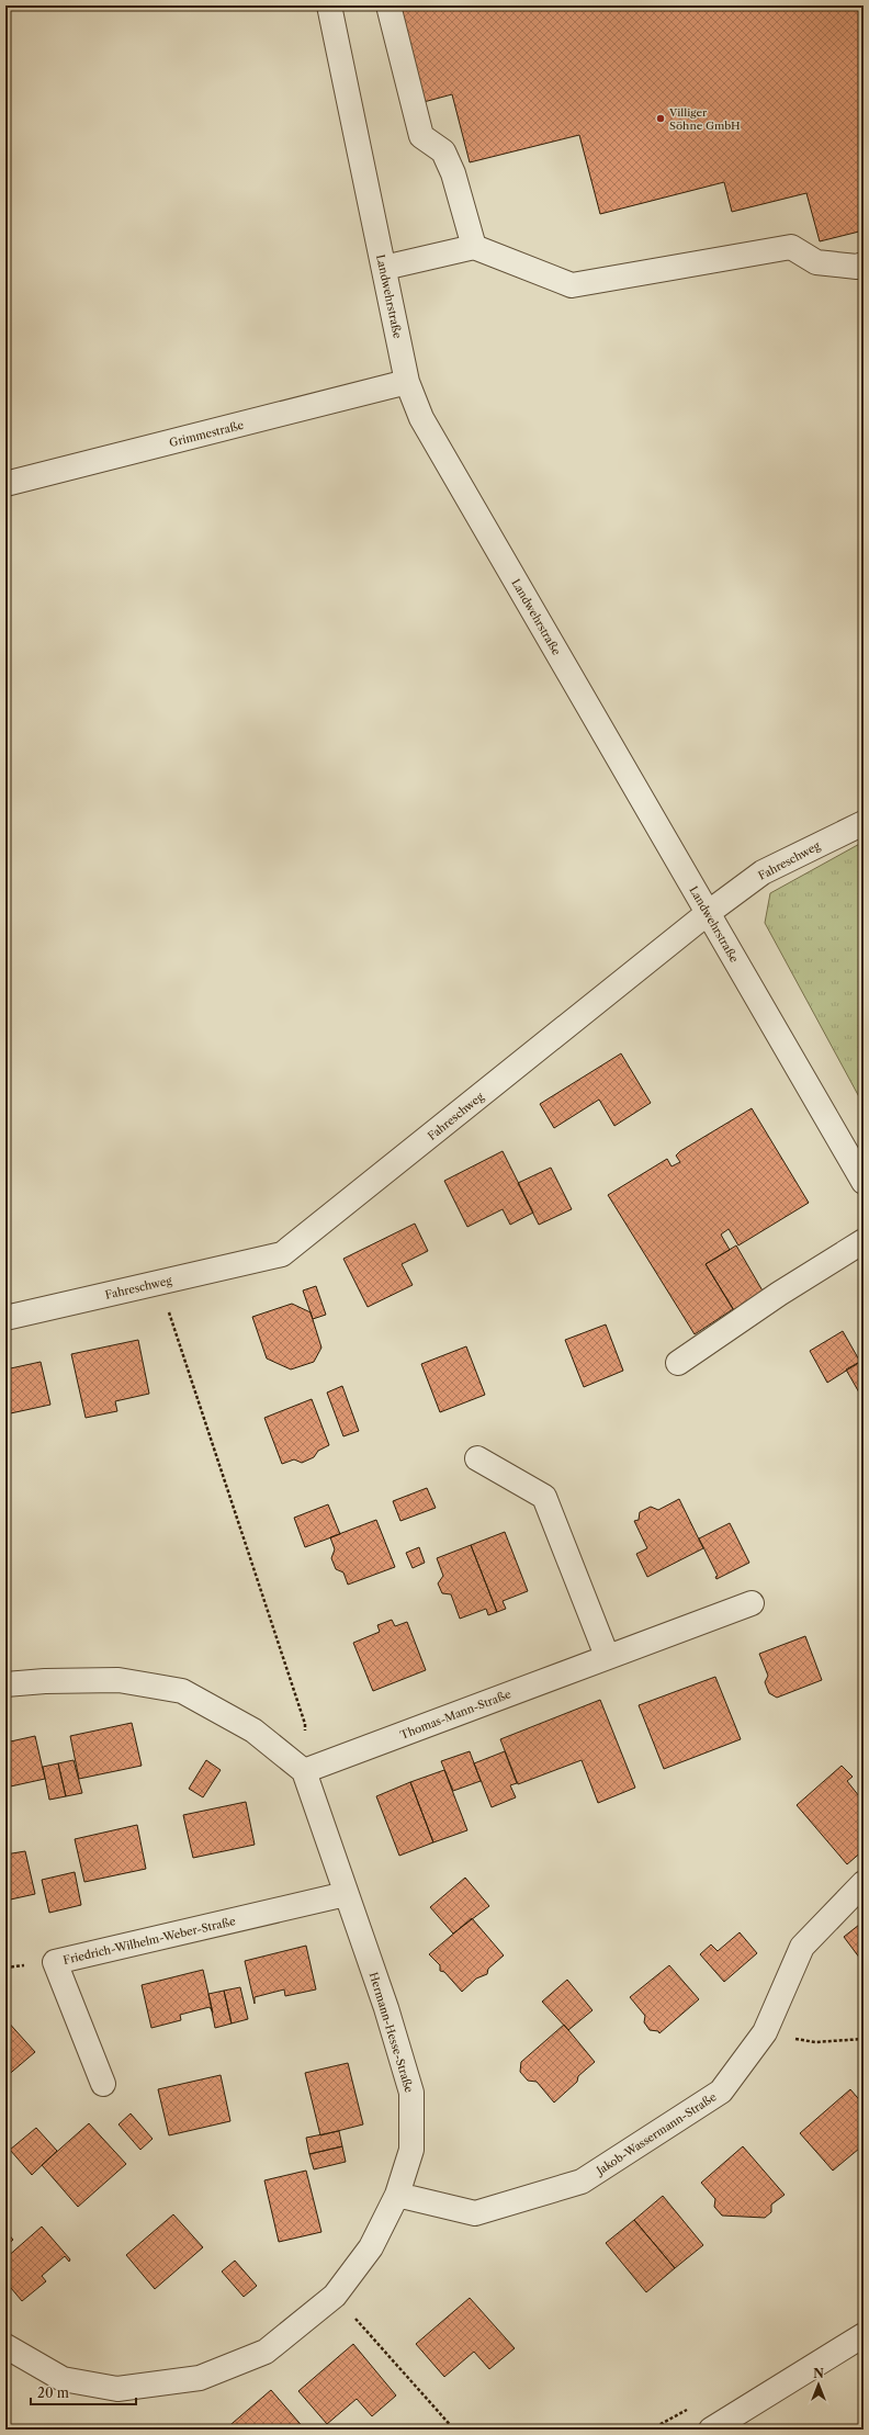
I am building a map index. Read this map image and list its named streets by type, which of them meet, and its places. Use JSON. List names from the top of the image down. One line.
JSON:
{"streets":{"street":["Landwehrstraße","Grimmestraße","Fahreschweg","Thomas-Mann-Straße","Friedrich-Wilhelm-Weber-Straße","Hermann-Hesse-Straße","Jakob-Wassermann-Straße"]},"crossings":[["Landwehrstraße","Grimmestraße"],["Landwehrstraße","Fahreschweg"],["Thomas-Mann-Straße","Hermann-Hesse-Straße"],["Friedrich-Wilhelm-Weber-Straße","Hermann-Hesse-Straße"],["Hermann-Hesse-Straße","Jakob-Wassermann-Straße"]],"places":["Villiger Söhne GmbH"],"scale_bar":"20 m","north":"top"}
